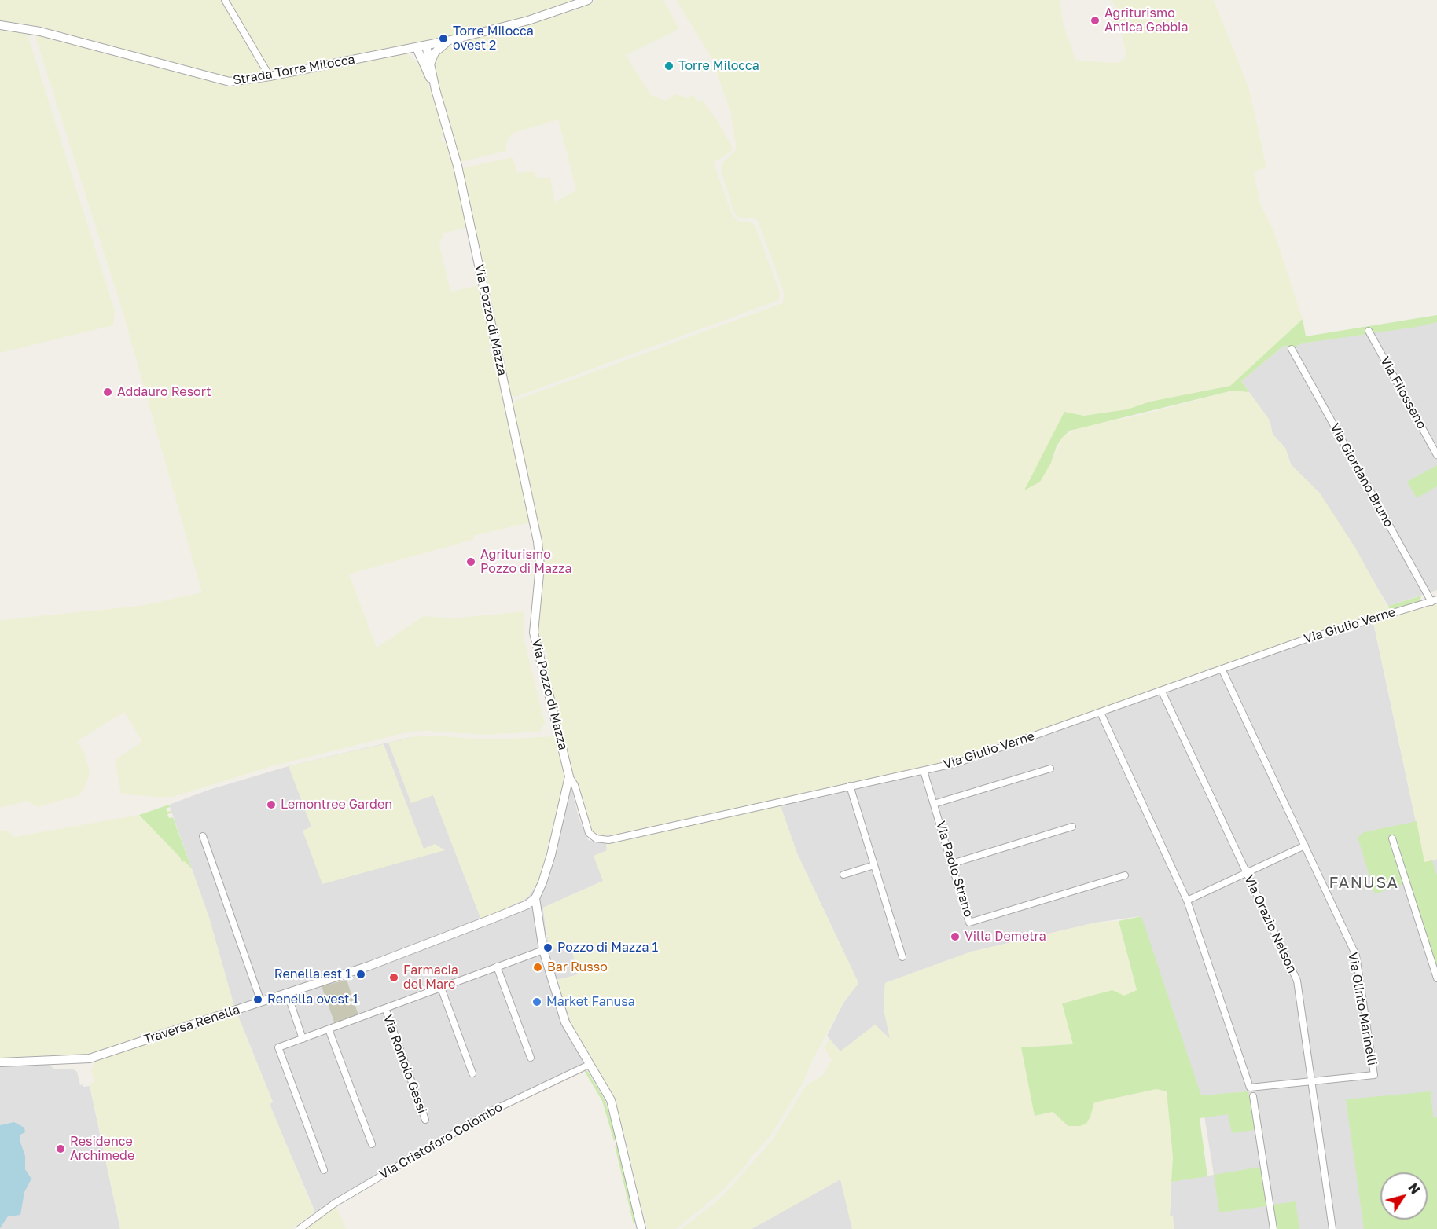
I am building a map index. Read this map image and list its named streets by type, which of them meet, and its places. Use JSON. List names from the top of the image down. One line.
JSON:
{"streets":{"street":["Strada Torre Milocca","Via Pozzo di Mazza","Via Filosseno","Via Giordano Bruno","Via Giulio Verne","Via Paolo Strano","Via Orazio Nelson","Via Olinto Marinelli","Traversa Renella","Via Romolo Gessi","Via Cristoforo Colombo"]},"crossings":[["Via Pozzo di Mazza","Via Giulio Verne"],["Via Pozzo di Mazza","Traversa Renella"],["Via Giordano Bruno","Via Giulio Verne"],["Via Giulio Verne","Via Paolo Strano"],["Via Giulio Verne","Via Orazio Nelson"],["Via Giulio Verne","Via Olinto Marinelli"],["Via Orazio Nelson","Via Olinto Marinelli"]],"districts":["FANUSA"],"places":["Agriturismo Antica Gebbia","Torre Milocca ovest 2","Torre Milocca","Addauro Resort","Agriturismo Pozzo di Mazza","Lemontree Garden","Villa Demetra","Pozzo di Mazza 1","Bar Russo","Renella est 1","Farmacia del Mare","Renella ovest 1","Market Fanusa","Residence Archimede"],"north":"top right"}
